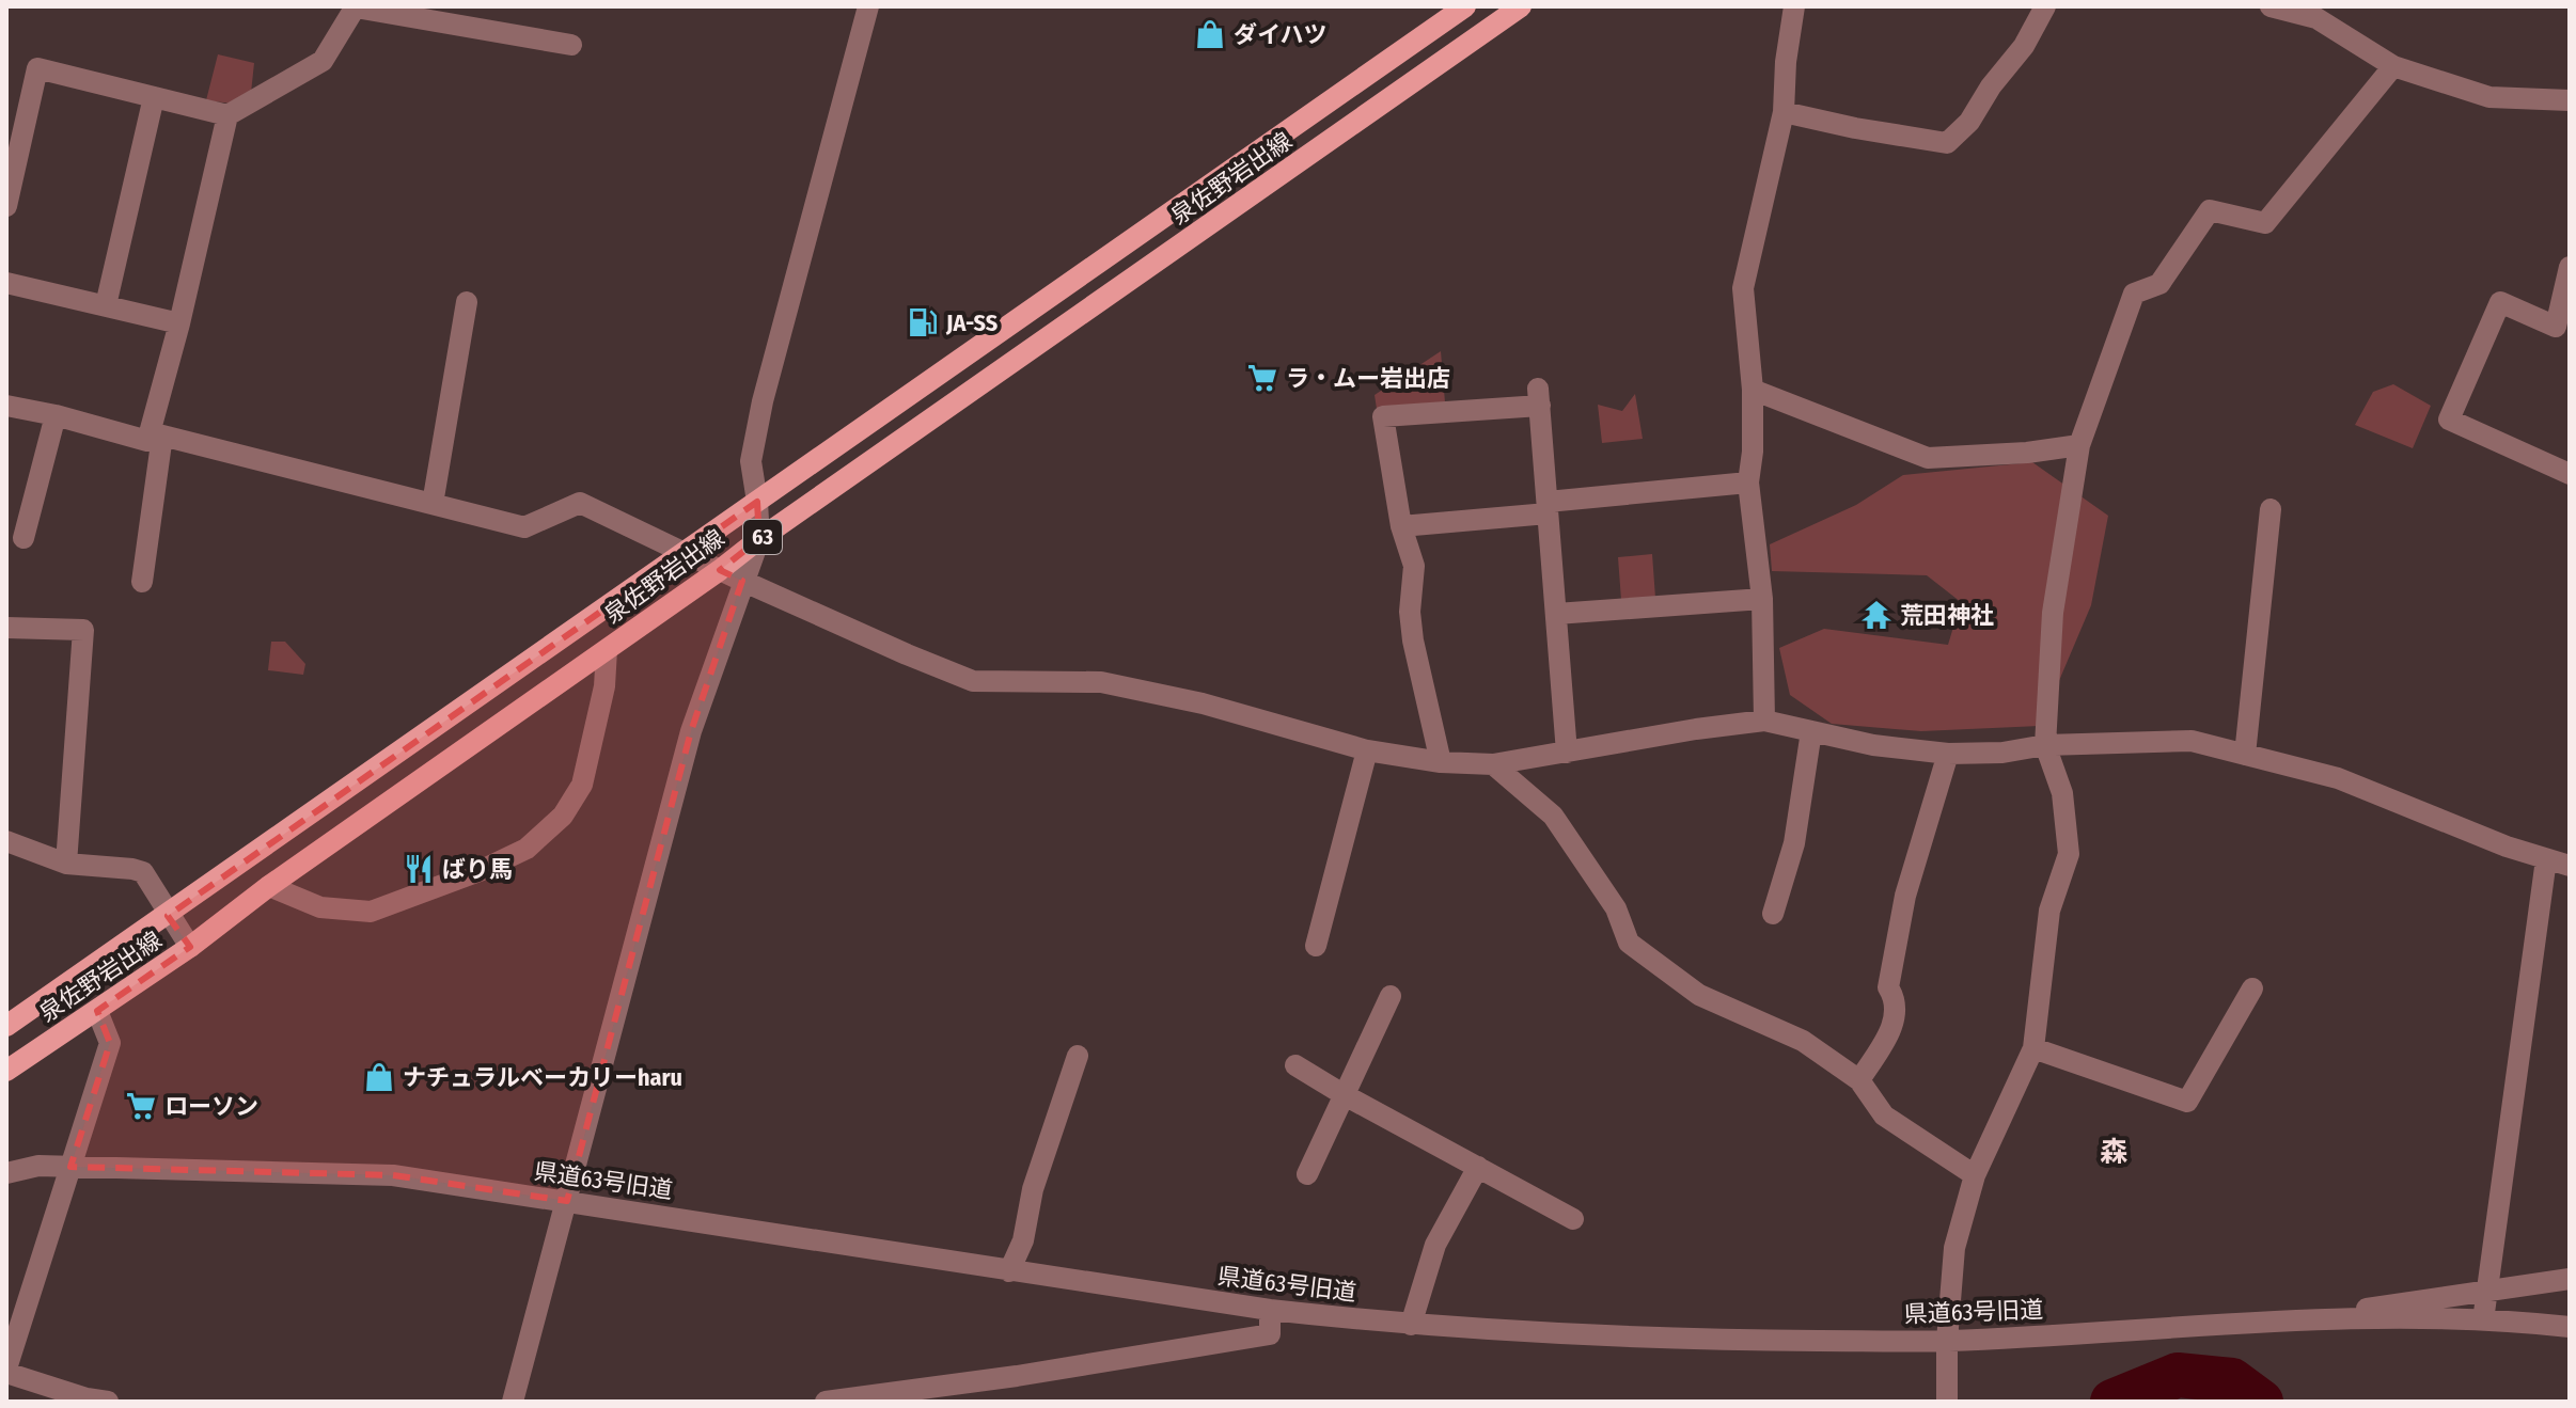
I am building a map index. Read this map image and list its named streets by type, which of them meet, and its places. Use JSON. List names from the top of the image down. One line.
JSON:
{"streets":{"main road":["泉佐野岩出線","63"],"street":["県道63号旧道"]},"districts":["森"],"places":{"shop":["ダイハツ","ナチュラルベーカリーharu"],"fuel station":["JA-SS"],"supermarket":["ラ・ムー岩出店","ローソン"],"temple":["荒田神社"],"restaurant":["ばり馬"]}}
